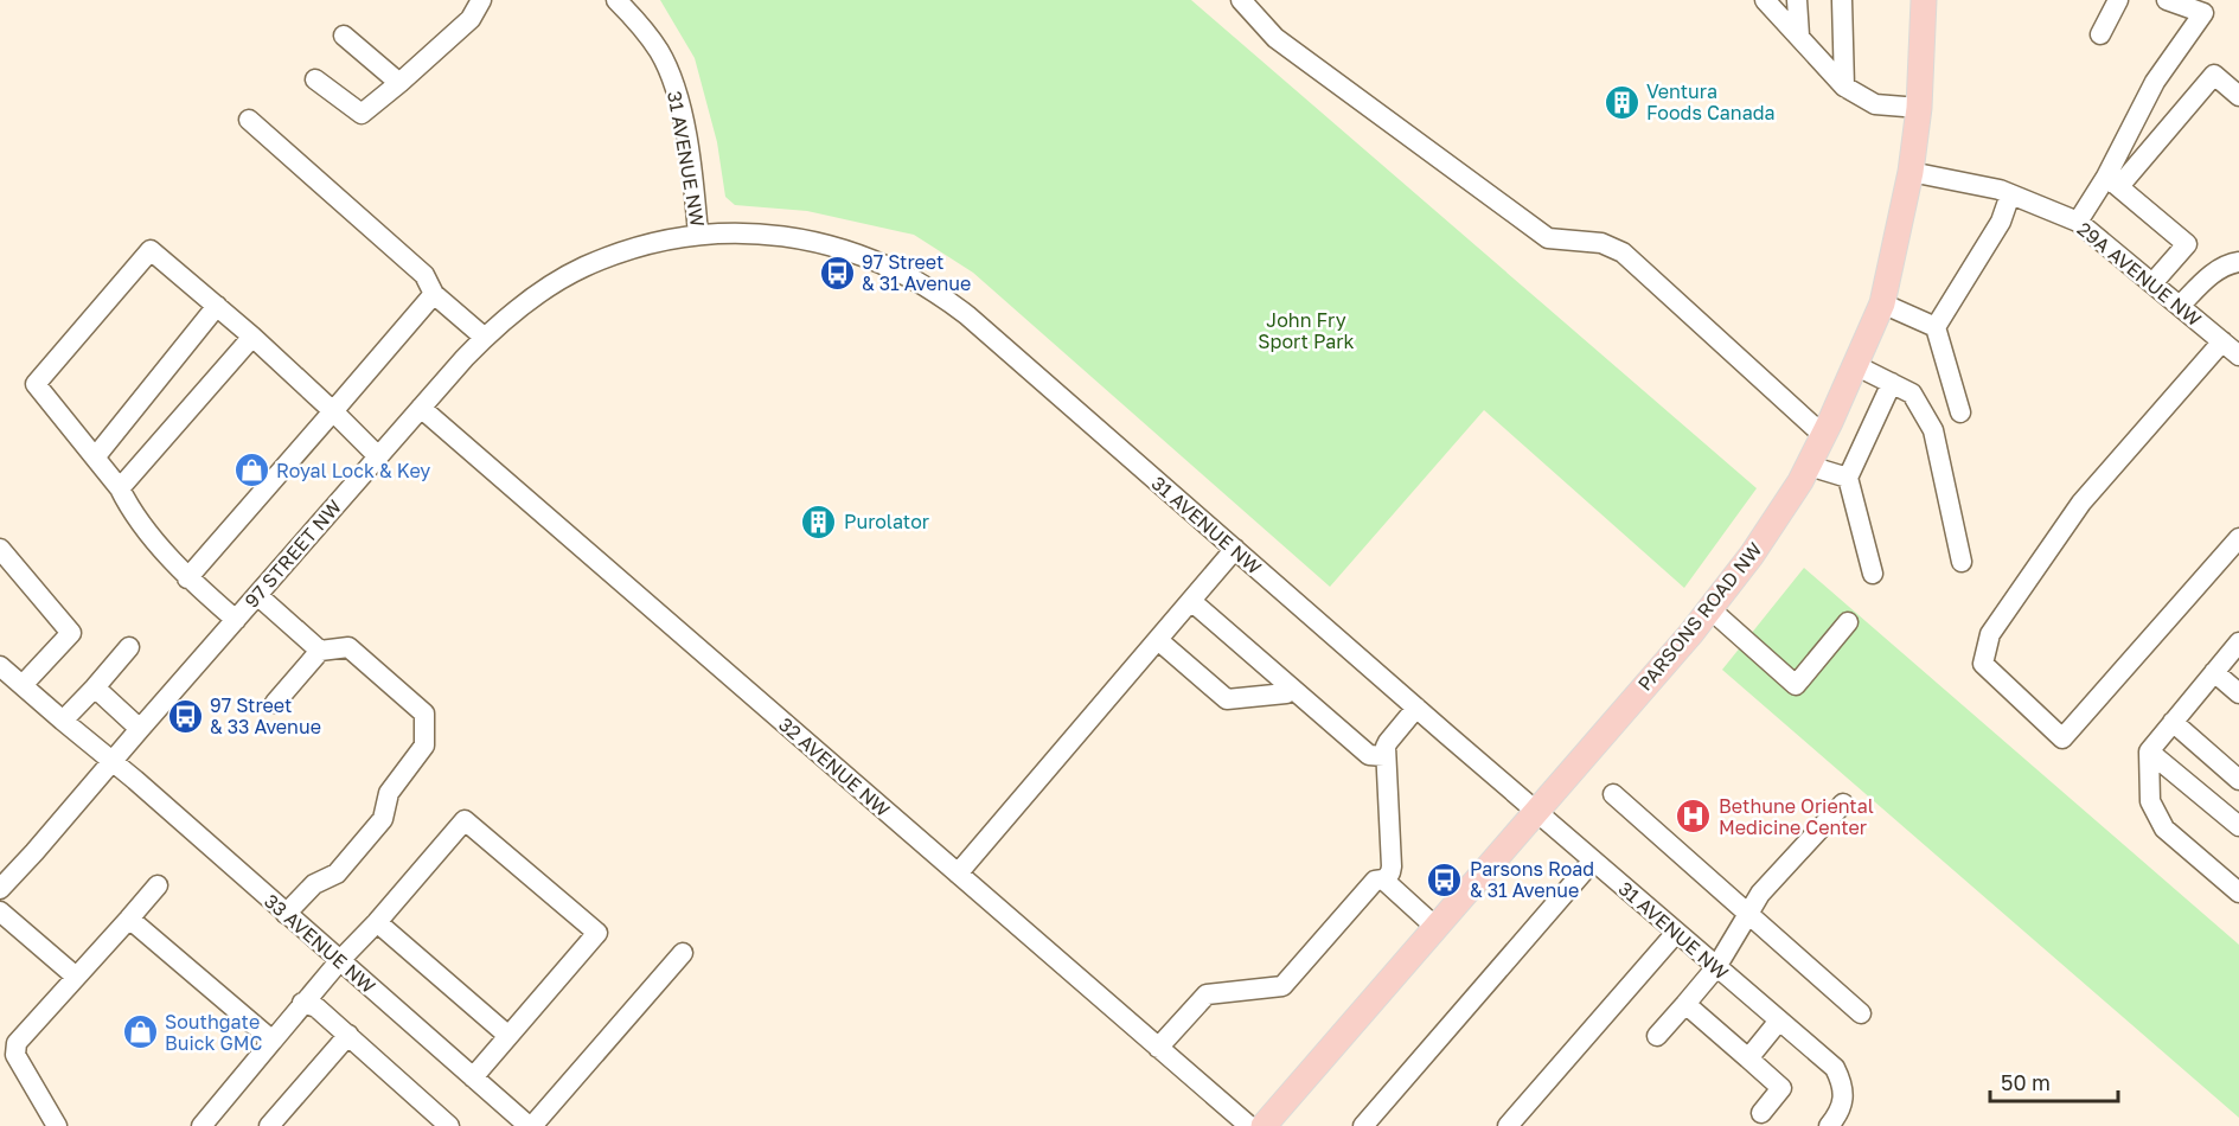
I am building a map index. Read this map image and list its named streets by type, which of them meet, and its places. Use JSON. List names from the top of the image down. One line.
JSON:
{"streets":{"main road":["PARSONS ROAD NW"],"street":["31 AVENUE NW","29A AVENUE NW","97 STREET NW","32 AVENUE NW","33 AVENUE NW"]},"crossings":[["31 AVENUE NW","97 STREET NW"],["31 AVENUE NW","PARSONS ROAD NW"],["29A AVENUE NW","PARSONS ROAD NW"],["97 STREET NW","32 AVENUE NW"],["97 STREET NW","33 AVENUE NW"]],"parks":["John Fry Sport Park"],"places":{"building":["Ventura Foods Canada","Purolator"],"bus stop":["97 Street & 31 Avenue","97 Street & 33 Avenue","Parsons Road & 31 Avenue"],"shop":["Royal Lock & Key","Southgate Buick GMC"],"hospital":["Bethune Oriental Medicine Center"]},"scale_bar":"50 m"}
